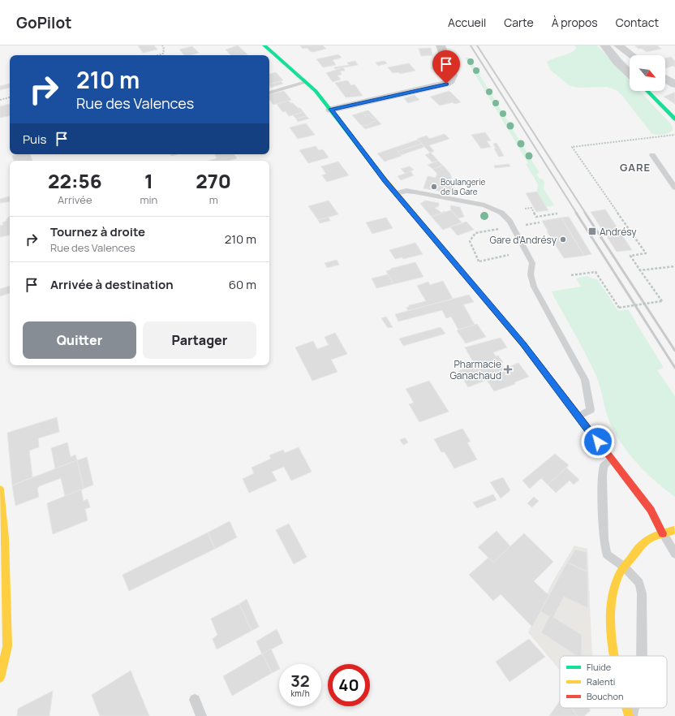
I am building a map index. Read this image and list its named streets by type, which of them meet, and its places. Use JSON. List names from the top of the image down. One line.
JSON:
{"districts":["GARE"],"places":{"other":["Boulangerie de la Gare","Gare d'Andrésy"],"transit":["Andrésy"],"health":["Pharmacie Ganachaud"]},"legend":["Fluide","Ralenti","Bouchon"],"north":"bottom right","page":{"header":"GoPilot","nav":["Accueil","Carte","À propos","Contact"],"turn":["210 m","Rue des Valences"],"then":"Puis","eta":["22:56","Arrivée","1","min","270","m"],"list":[{"name":"Tournez à droite","note":"Rue des Valences","value":"210 m"},{"name":"Arrivée à destination","value":"60 m"}],"buttons":["Quitter","Partager"],"speed":"32 km/h","limit":"40"}}
